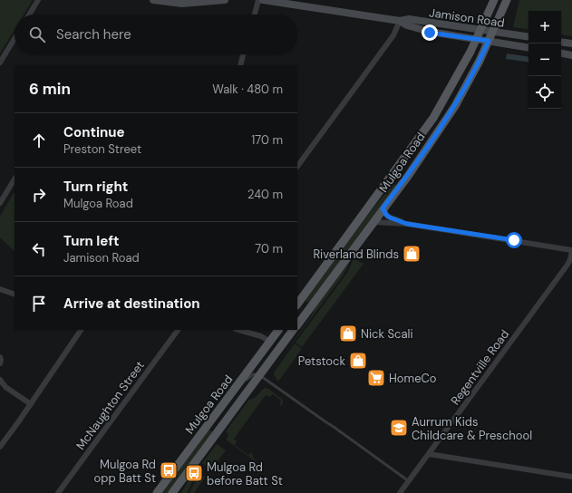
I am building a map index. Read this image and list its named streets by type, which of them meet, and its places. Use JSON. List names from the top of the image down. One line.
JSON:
{"streets":{"main road":["Mulgoa Road"],"street":["Jamison Road","Regentville Road","McNaughton Street"]},"crossings":[["Jamison Road","Mulgoa Road"]],"places":{"shop":["Riverland Blinds","Nick Scali","Petstock"],"supermarket":["HomeCo"],"school or university":["Aurrum Kids Childcare & Preschool"],"bus stop":["Mulgoa Rd opp Batt St","Mulgoa Rd before Batt St"]},"page":{"map_buttons":["+","−"],"search":"Search here","heading":["6 min","Walk · 480 m"],"list":[["Continue","Preston Street","170 m"],["Turn right","Mulgoa Road","240 m"],["Turn left","Jamison Road","70 m"],"Arrive at destination"]}}
